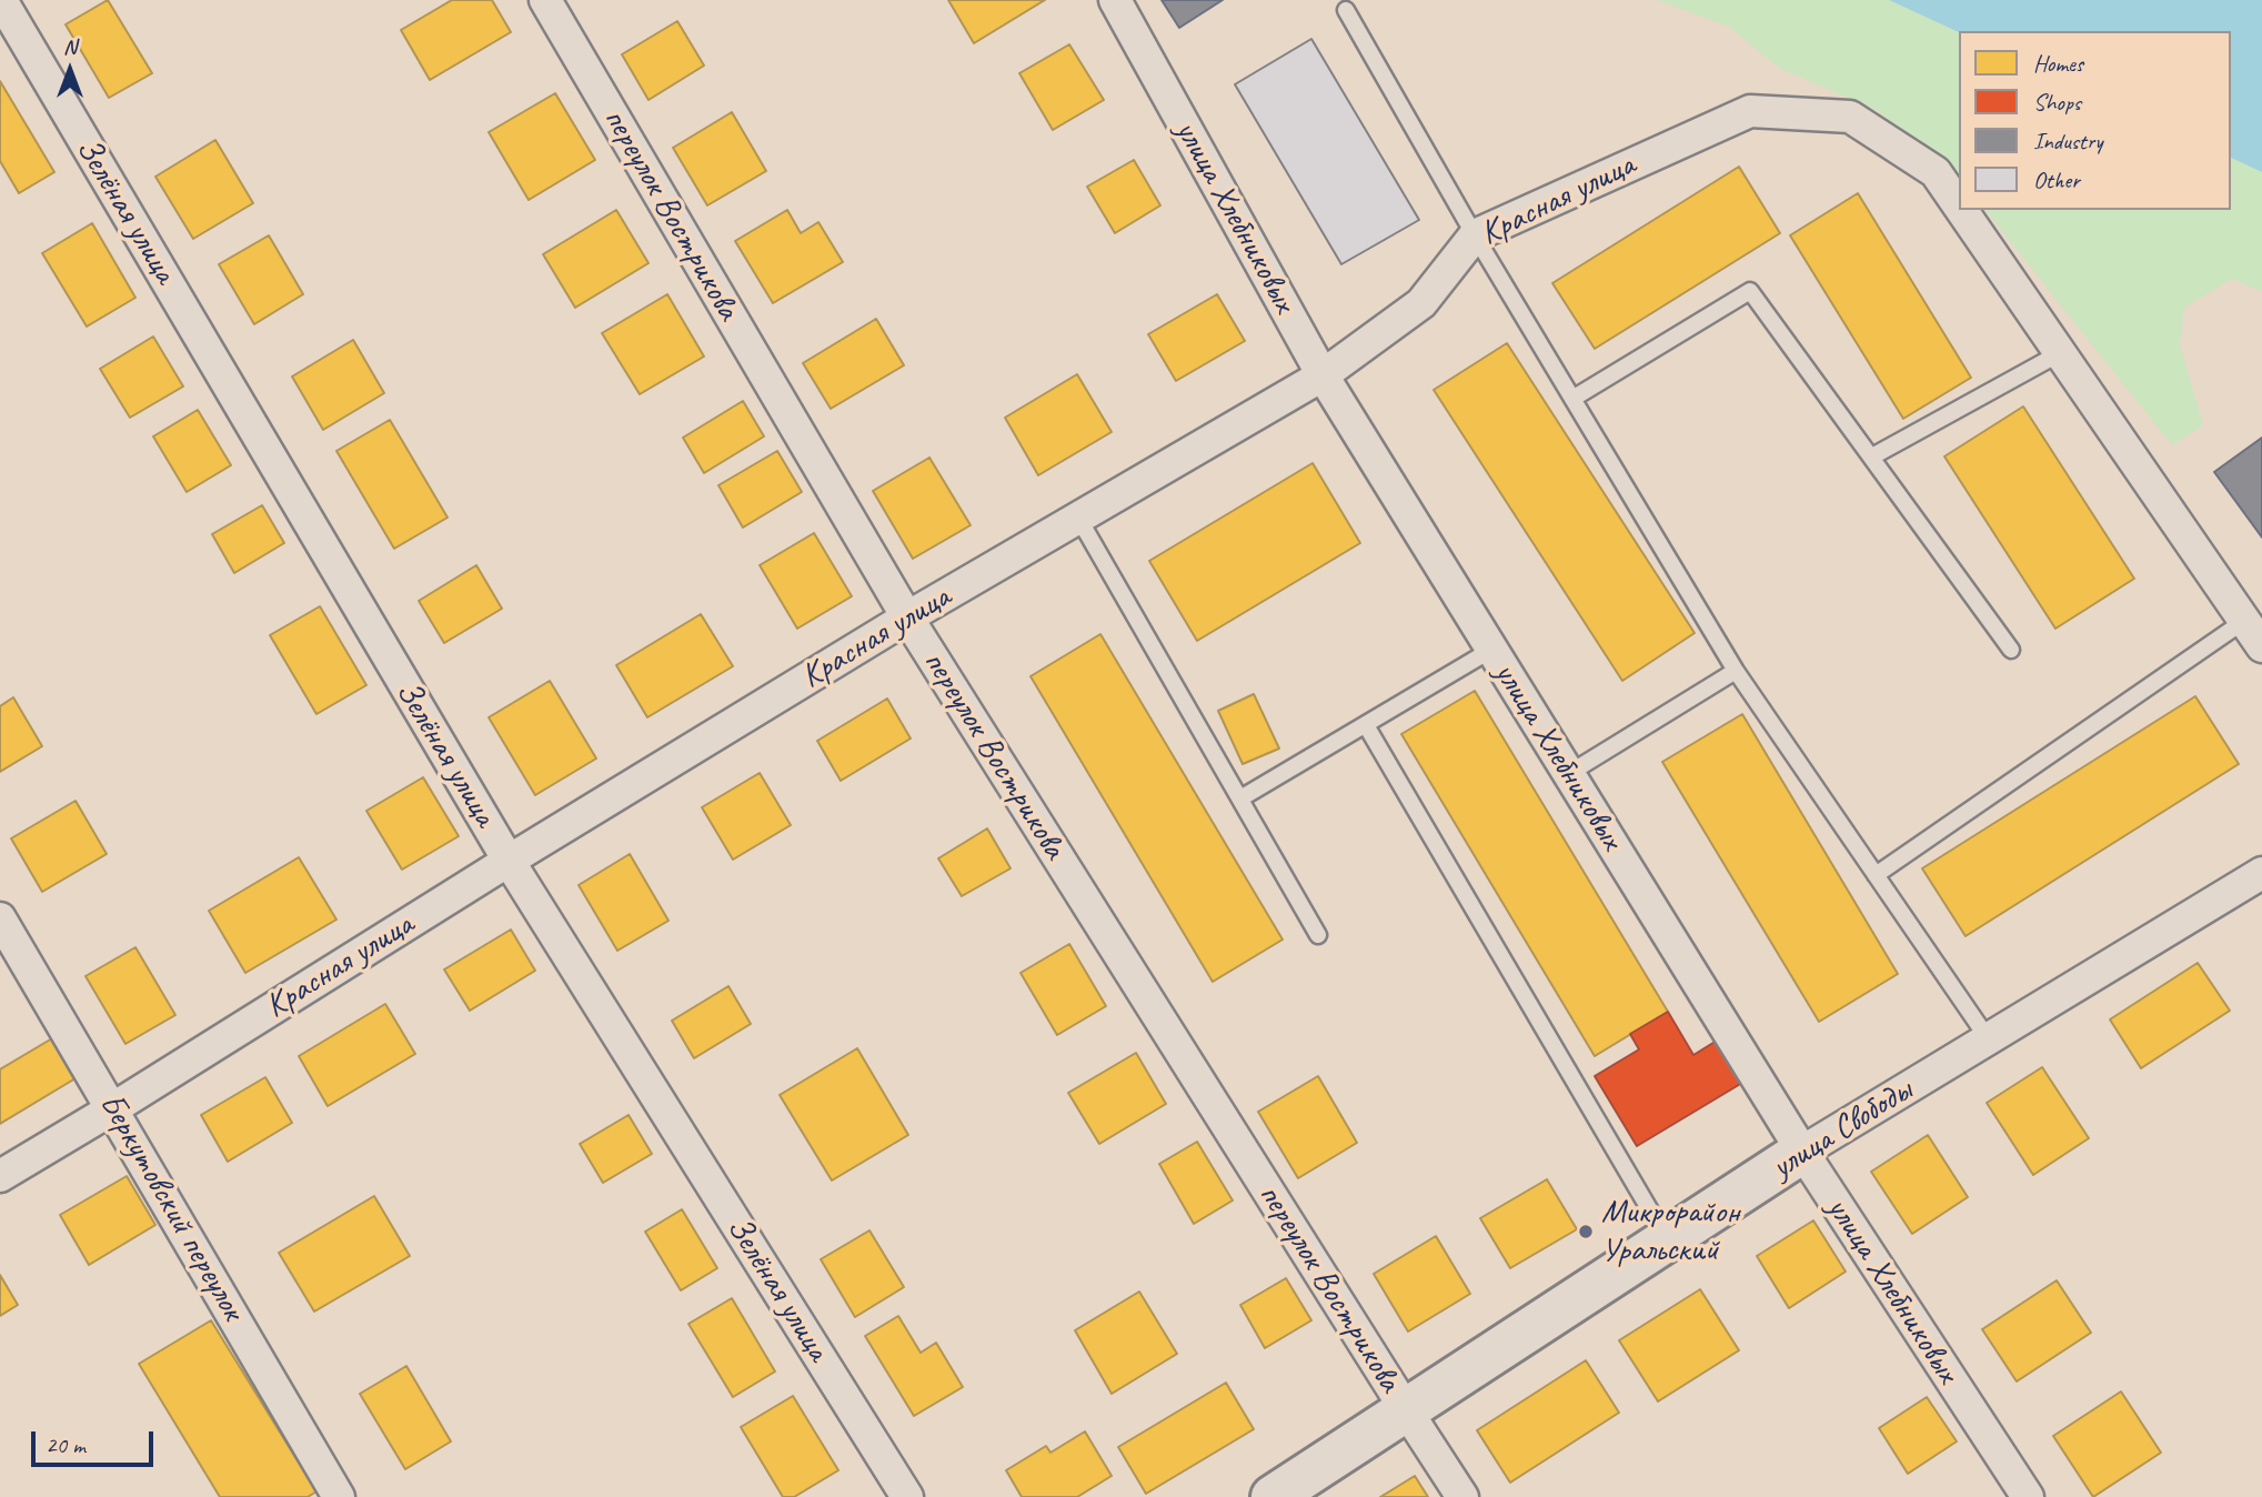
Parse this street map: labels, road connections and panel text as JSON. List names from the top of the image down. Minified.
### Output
{"streets":{"street":["Красная улица","Зелёная улица","переулок Вострикова","улица Хлебниковых","улица Свободы","Беркутовский переулок"]},"crossings":[["Красная улица","Зелёная улица"],["Красная улица","переулок Вострикова"],["Красная улица","улица Хлебниковых"],["Красная улица","Беркутовский переулок"],["переулок Вострикова","улица Свободы"],["улица Хлебниковых","улица Свободы"]],"places":["Микрорайон Уральский"],"legend":["Homes","Shops","Industry","Other"],"scale_bar":"20 m","north":"top"}
